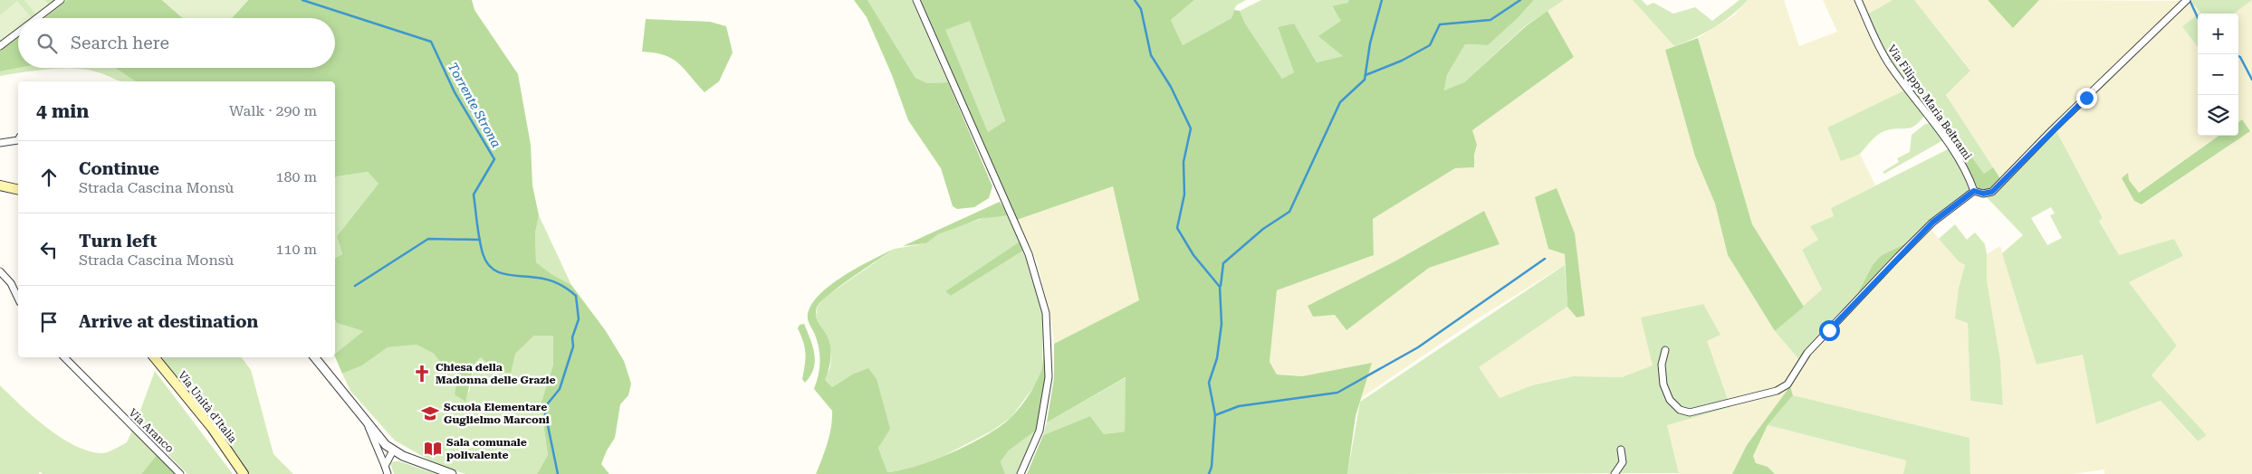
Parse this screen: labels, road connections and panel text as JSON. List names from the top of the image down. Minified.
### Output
{"streets":{"main road":["Via Unità d'Italia"],"street":["Via Filippo Maria Beltrami","Via Aranco"]},"water":["Torrente Strona"],"places":{"church":["Chiesa della Madonna delle Grazie"],"school or university":["Scuola Elementare Guglielmo Marconi"],"library":["Sala comunale polivalente"]},"page":{"map_buttons":["+","−"],"search":"Search here","heading":["4 min","Walk · 290 m"],"list":[["Continue","Strada Cascina Monsù","180 m"],["Turn left","Strada Cascina Monsù","110 m"],"Arrive at destination"]}}
